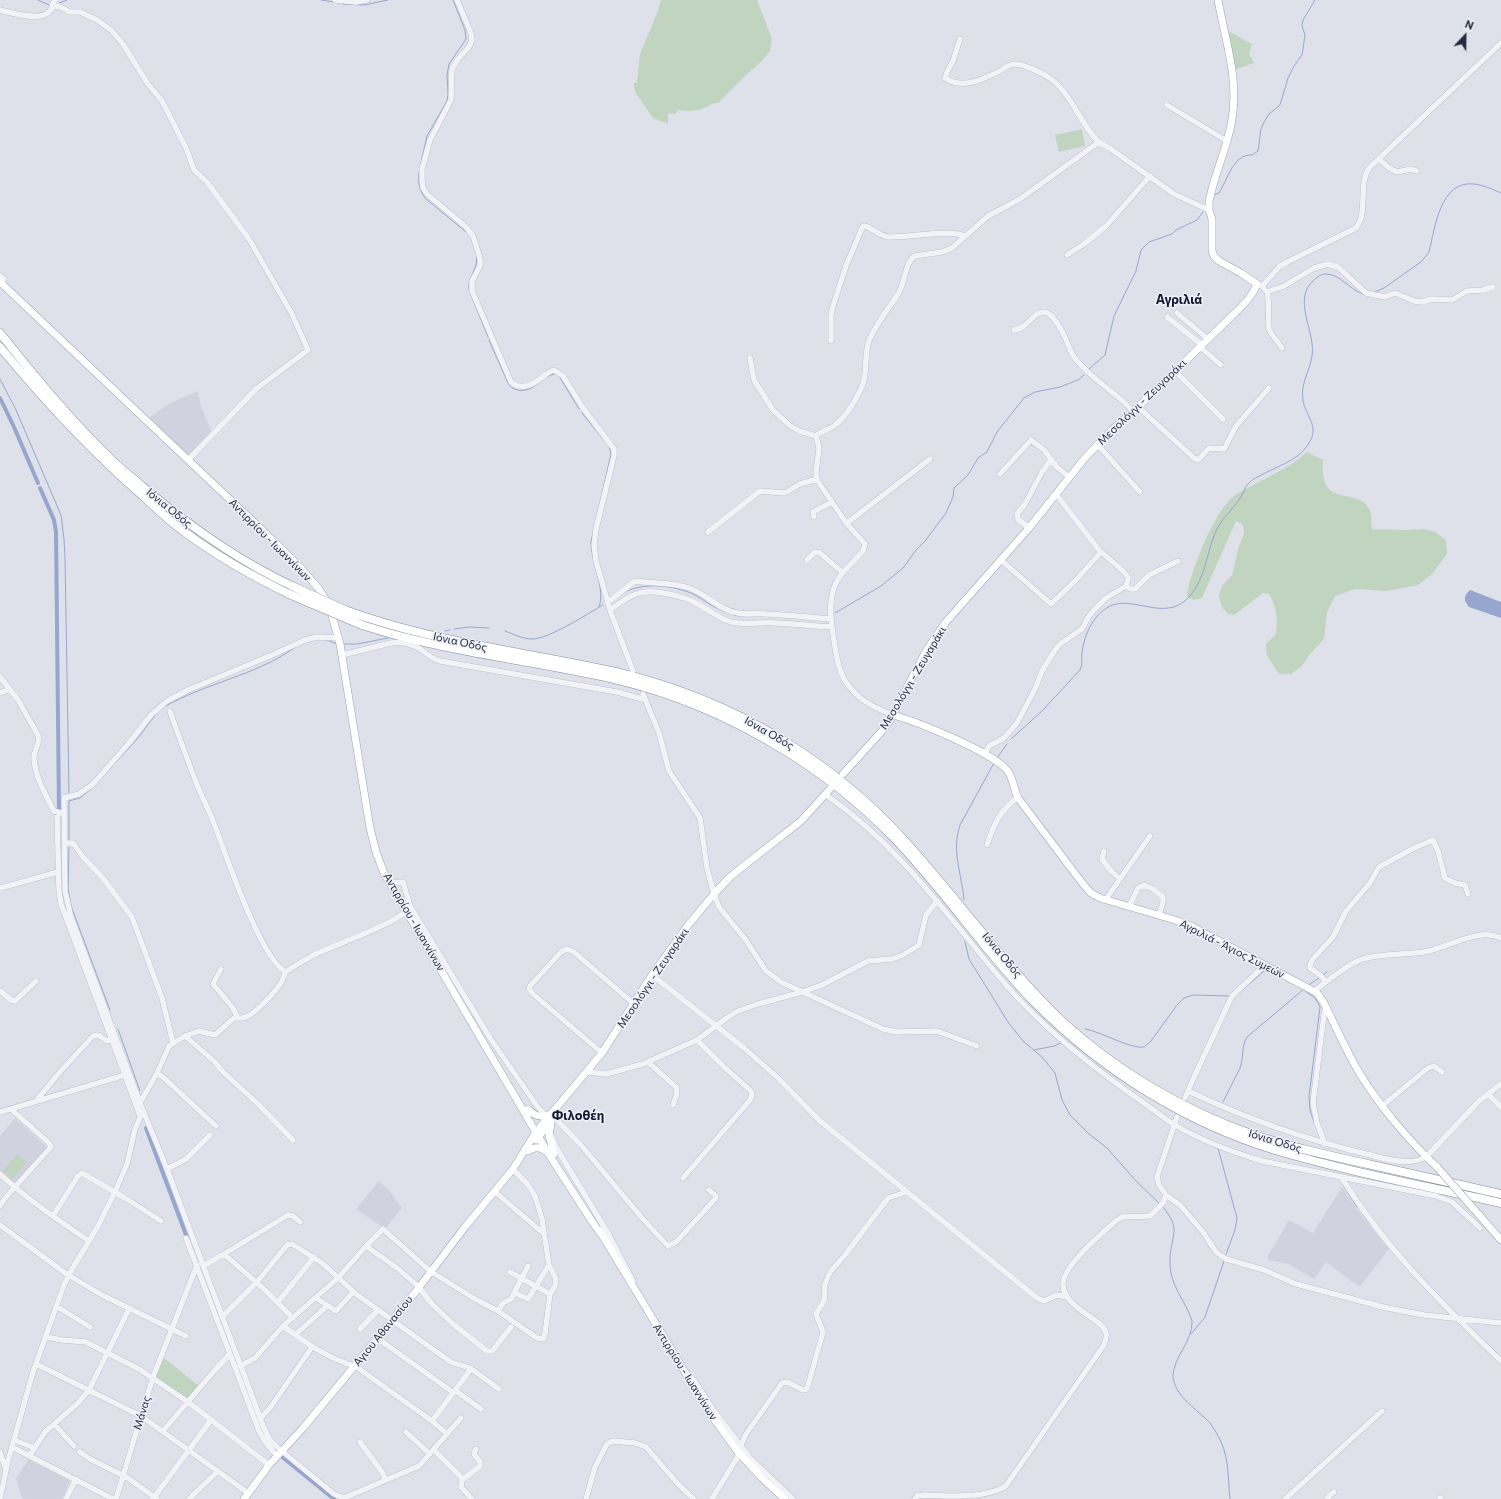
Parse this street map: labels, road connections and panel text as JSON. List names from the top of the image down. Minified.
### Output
{"streets":{"highway":["Ιόνια Οδός"],"main road":["Μεσολόγγι - Ζευγαράκι","Αντιρρίου - Ιωαννίνων","Αγριλιά - Άγιος Συμεών","Αγιου Αθανασίου"],"street":["Μάνας"]},"crossings":[["Μεσολόγγι - Ζευγαράκι","Αντιρρίου - Ιωαννίνων"],["Μεσολόγγι - Ζευγαράκι","Αγριλιά - Άγιος Συμεών"],["Μεσολόγγι - Ζευγαράκι","Αγιου Αθανασίου"],["Αντιρρίου - Ιωαννίνων","Αγιου Αθανασίου"]],"districts":["Αγριλιά","Φιλοθέη"],"north":"top"}
